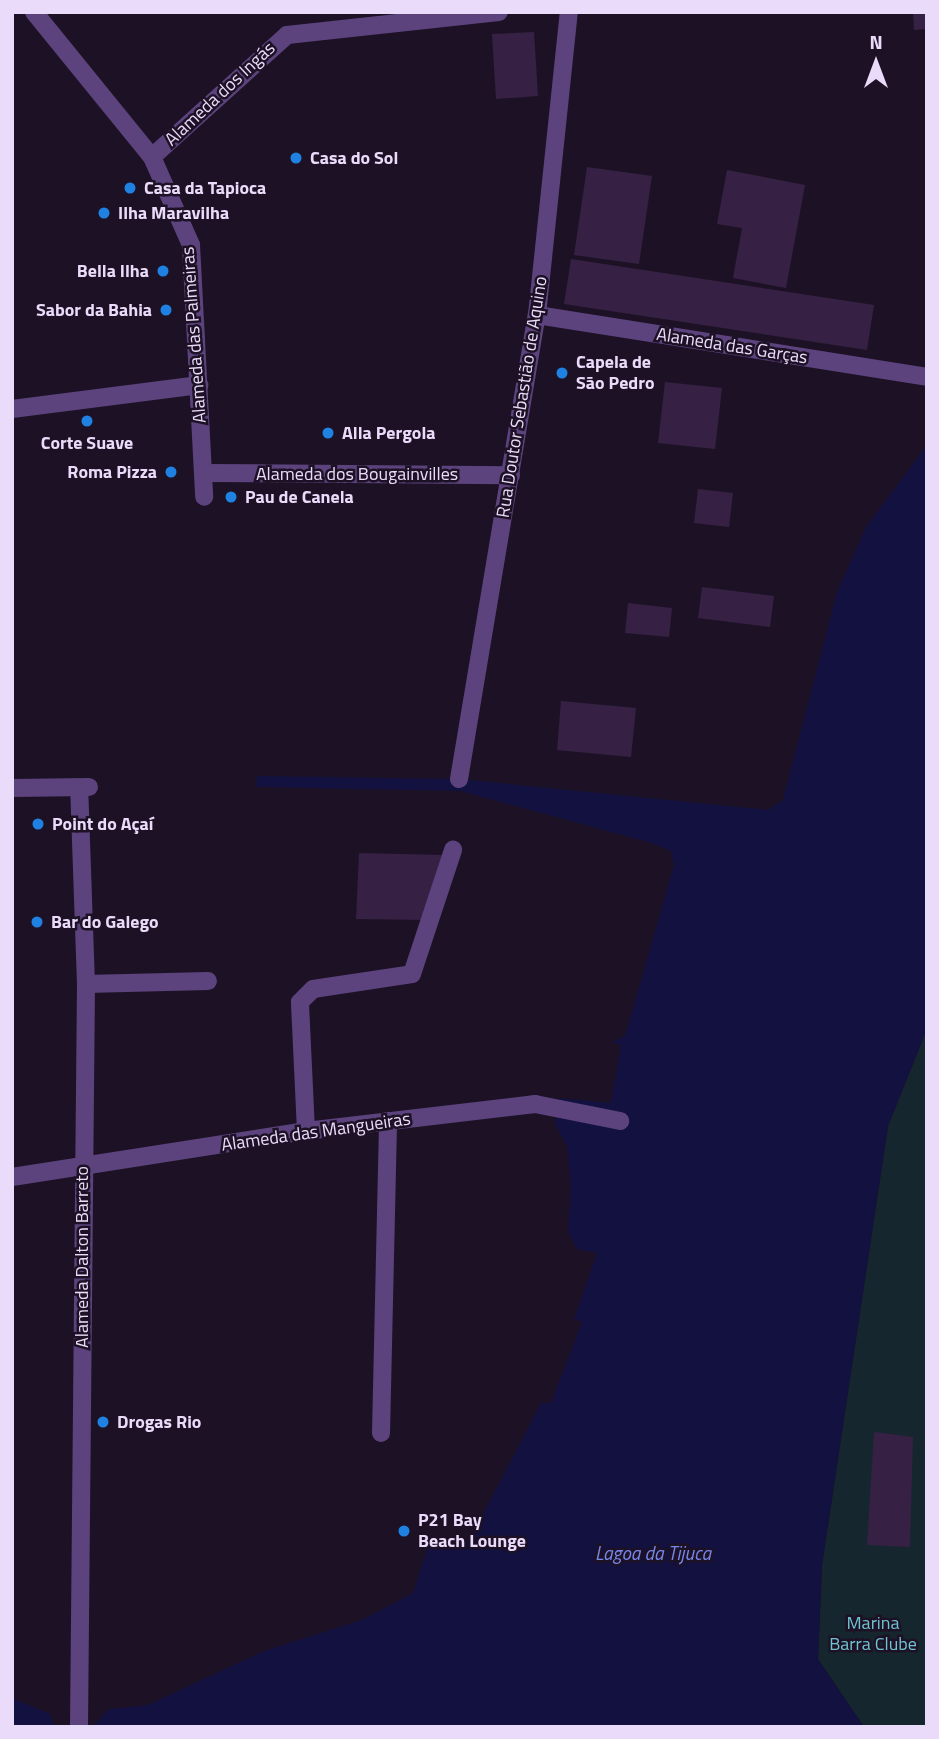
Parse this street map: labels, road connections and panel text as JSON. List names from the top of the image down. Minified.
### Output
{"streets":{"street":["Alameda dos Ingás","Alameda das Palmeiras","Alameda das Garças","Rua Doutor Sebastião de Aquino","Alameda dos Bougainvilles","Alameda das Mangueiras","Alameda Dalton Barreto"]},"crossings":[["Alameda dos Ingás","Alameda das Palmeiras"],["Alameda das Palmeiras","Alameda dos Bougainvilles"],["Alameda das Garças","Rua Doutor Sebastião de Aquino"],["Rua Doutor Sebastião de Aquino","Alameda dos Bougainvilles"],["Alameda das Mangueiras","Alameda Dalton Barreto"]],"water":["Lagoa da Tijuca"],"parks":["Marina Barra Clube"],"places":["Casa do Sol","Casa da Tapioca","Ilha Maravilha","Bella Ilha","Sabor da Bahia","Capela de São Pedro","Corte Suave","Alla Pergola","Roma Pizza","Pau de Canela","Point do Açaí","Bar do Galego","Drogas Rio","P21 Bay Beach Lounge"],"north":"top"}
